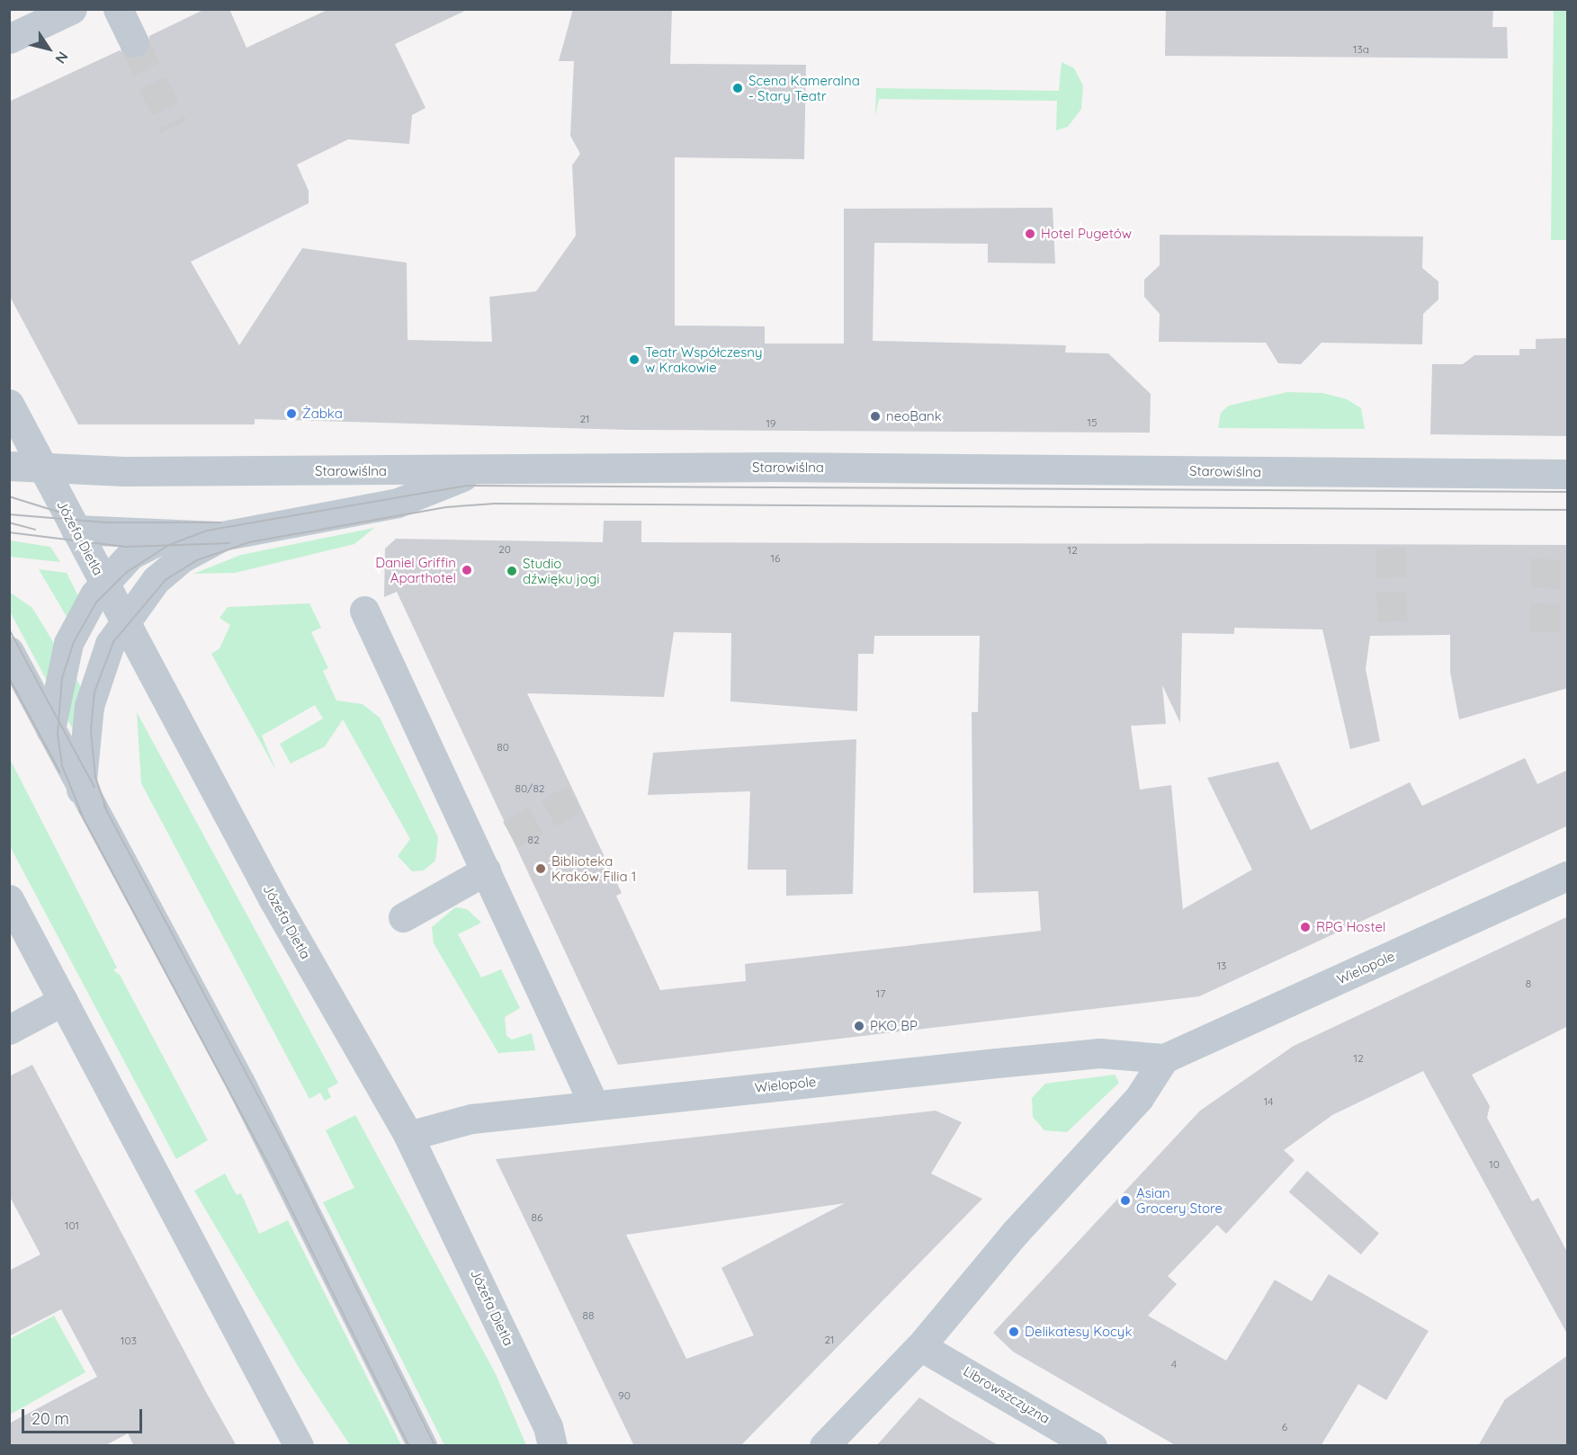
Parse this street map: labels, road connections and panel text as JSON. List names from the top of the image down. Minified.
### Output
{"streets":{"street":["Starowiślna","Józefa Dietla","Wielopole","Librowszczyzna"]},"crossings":[["Starowiślna","Józefa Dietla"],["Józefa Dietla","Wielopole"]],"places":["Scena Kameralna - Stary Teatr","Hotel Pugetów","Teatr Współczesny w Krakowie","Żabka","neoBank","Daniel Griffin Aparthotel","Studio dźwięku jogi","Biblioteka Kraków Filia 1","RPG Hostel","PKO BP","Asian Grocery Store","Delikatesy Kocyk"],"house_numbers":["13a","21","15","19","20","12","16","80","80/82","82","13","8","17","12","14","10","86","101","88","21","103","4","90","6"],"scale_bar":"20 m","north":"bottom right"}
